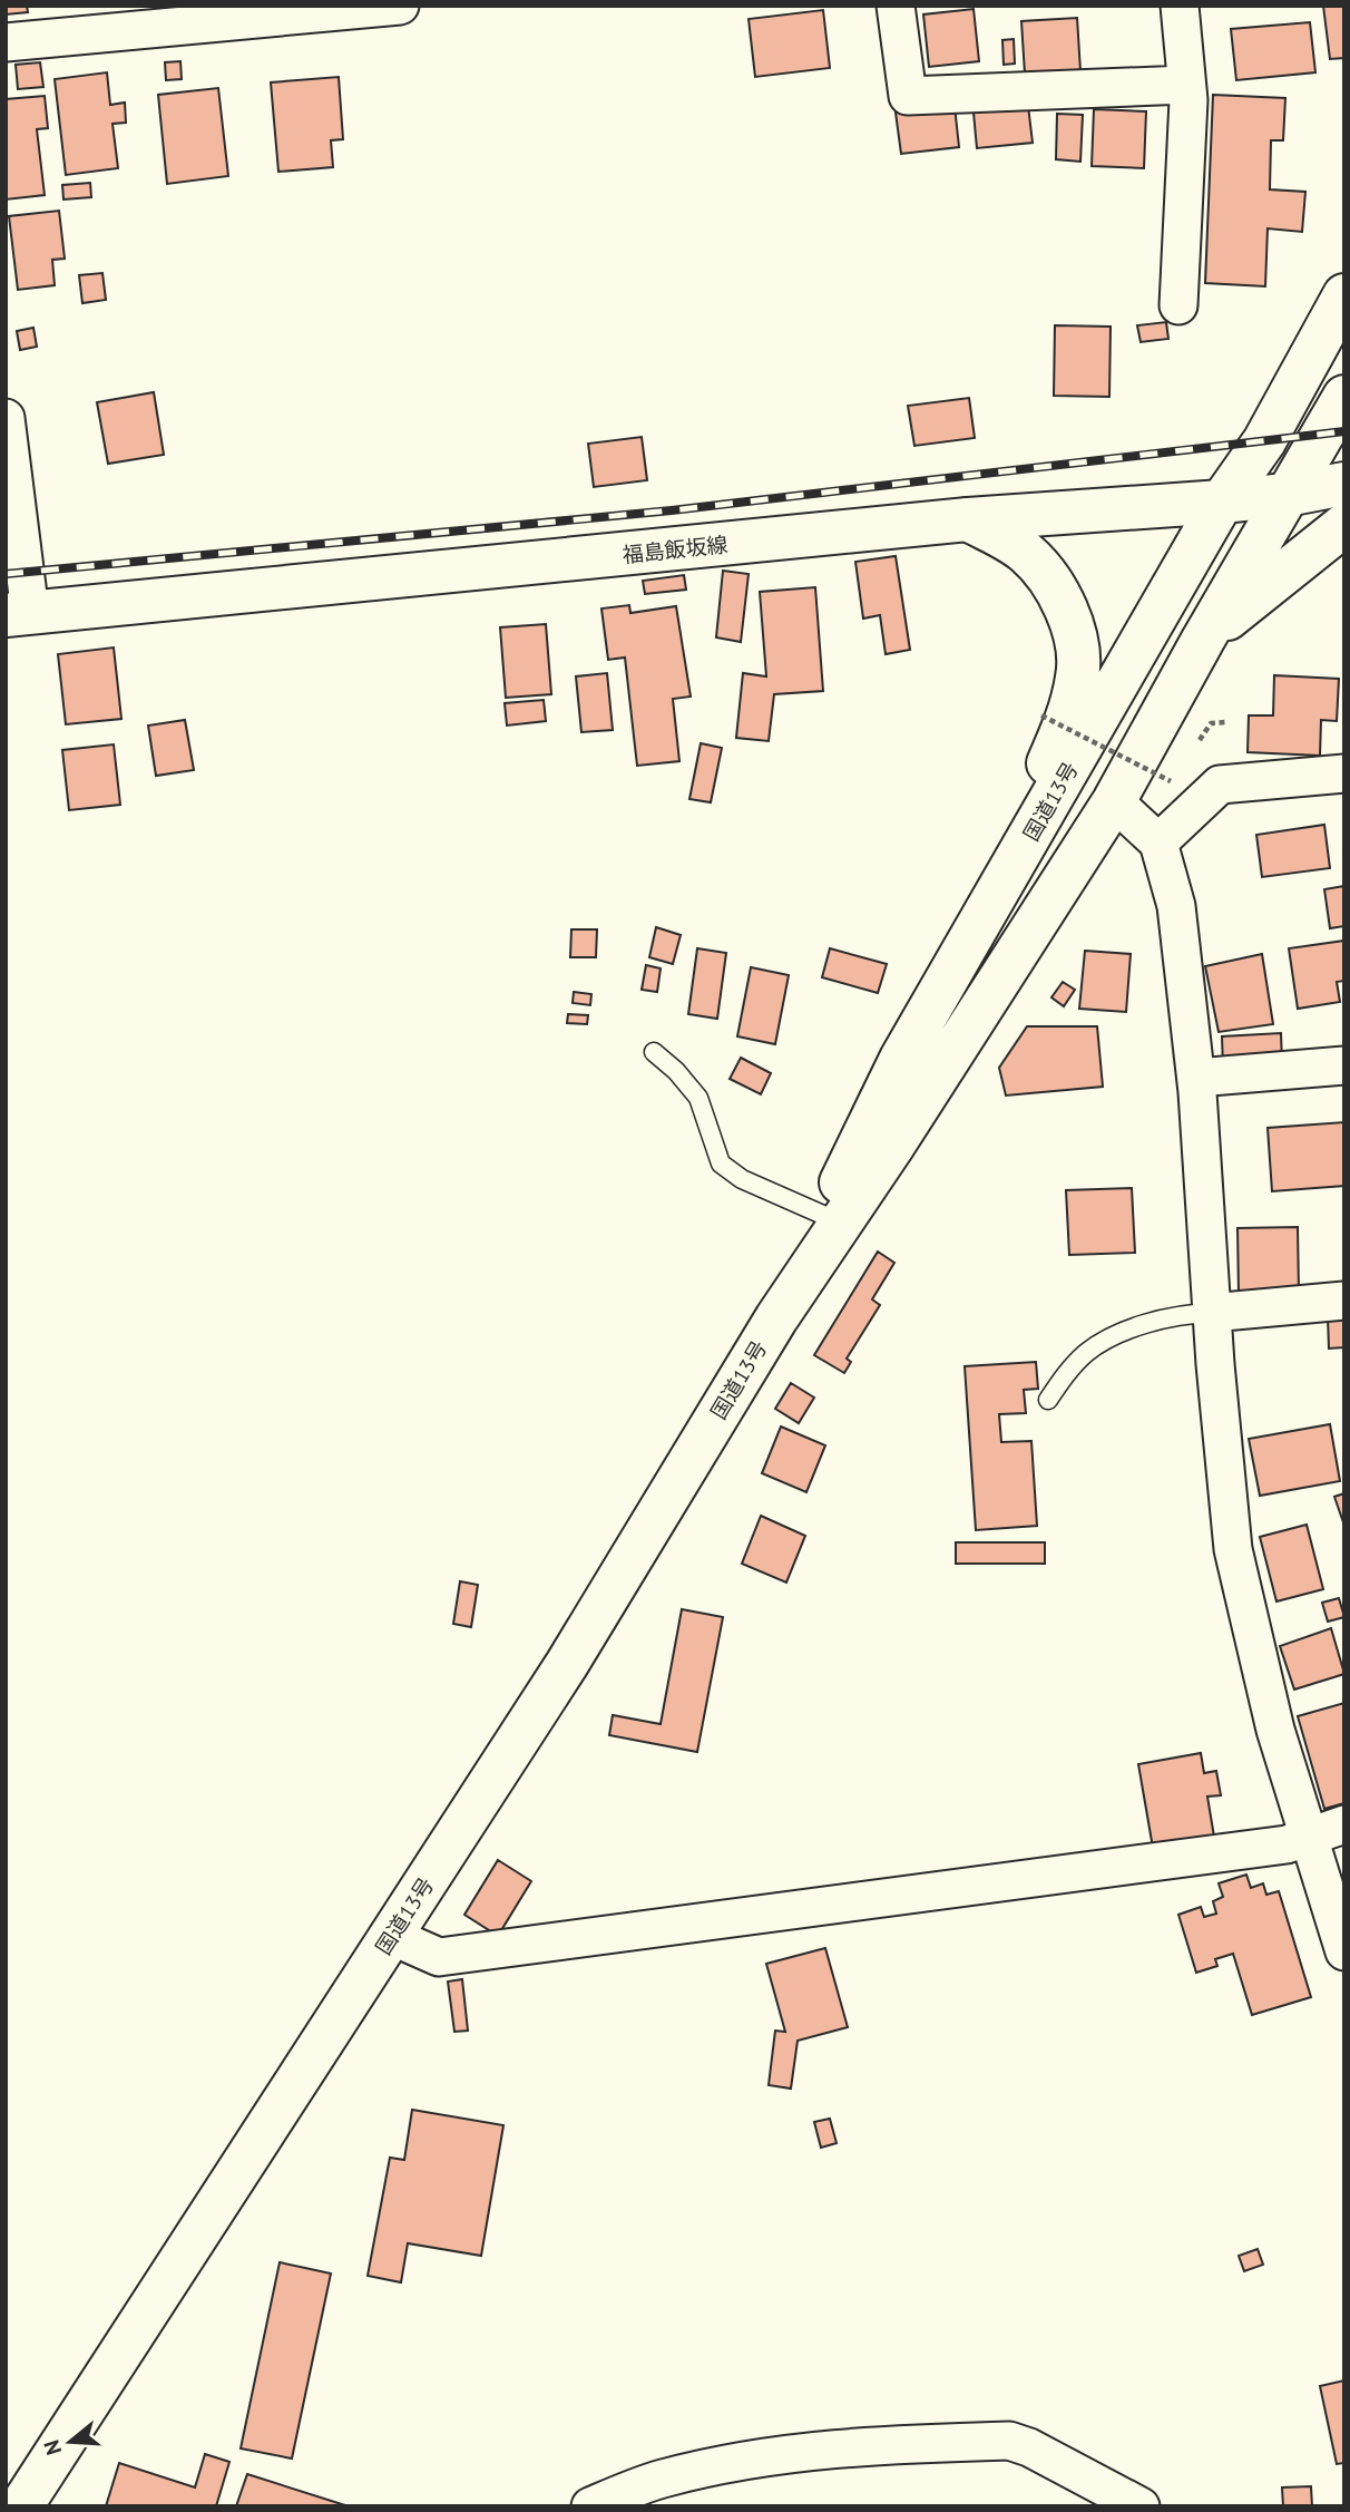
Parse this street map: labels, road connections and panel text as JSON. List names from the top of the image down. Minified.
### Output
{"streets":{"main road":["福島飯坂線","国道13号"]},"crossings":[["福島飯坂線","国道13号"]],"north":"left"}
